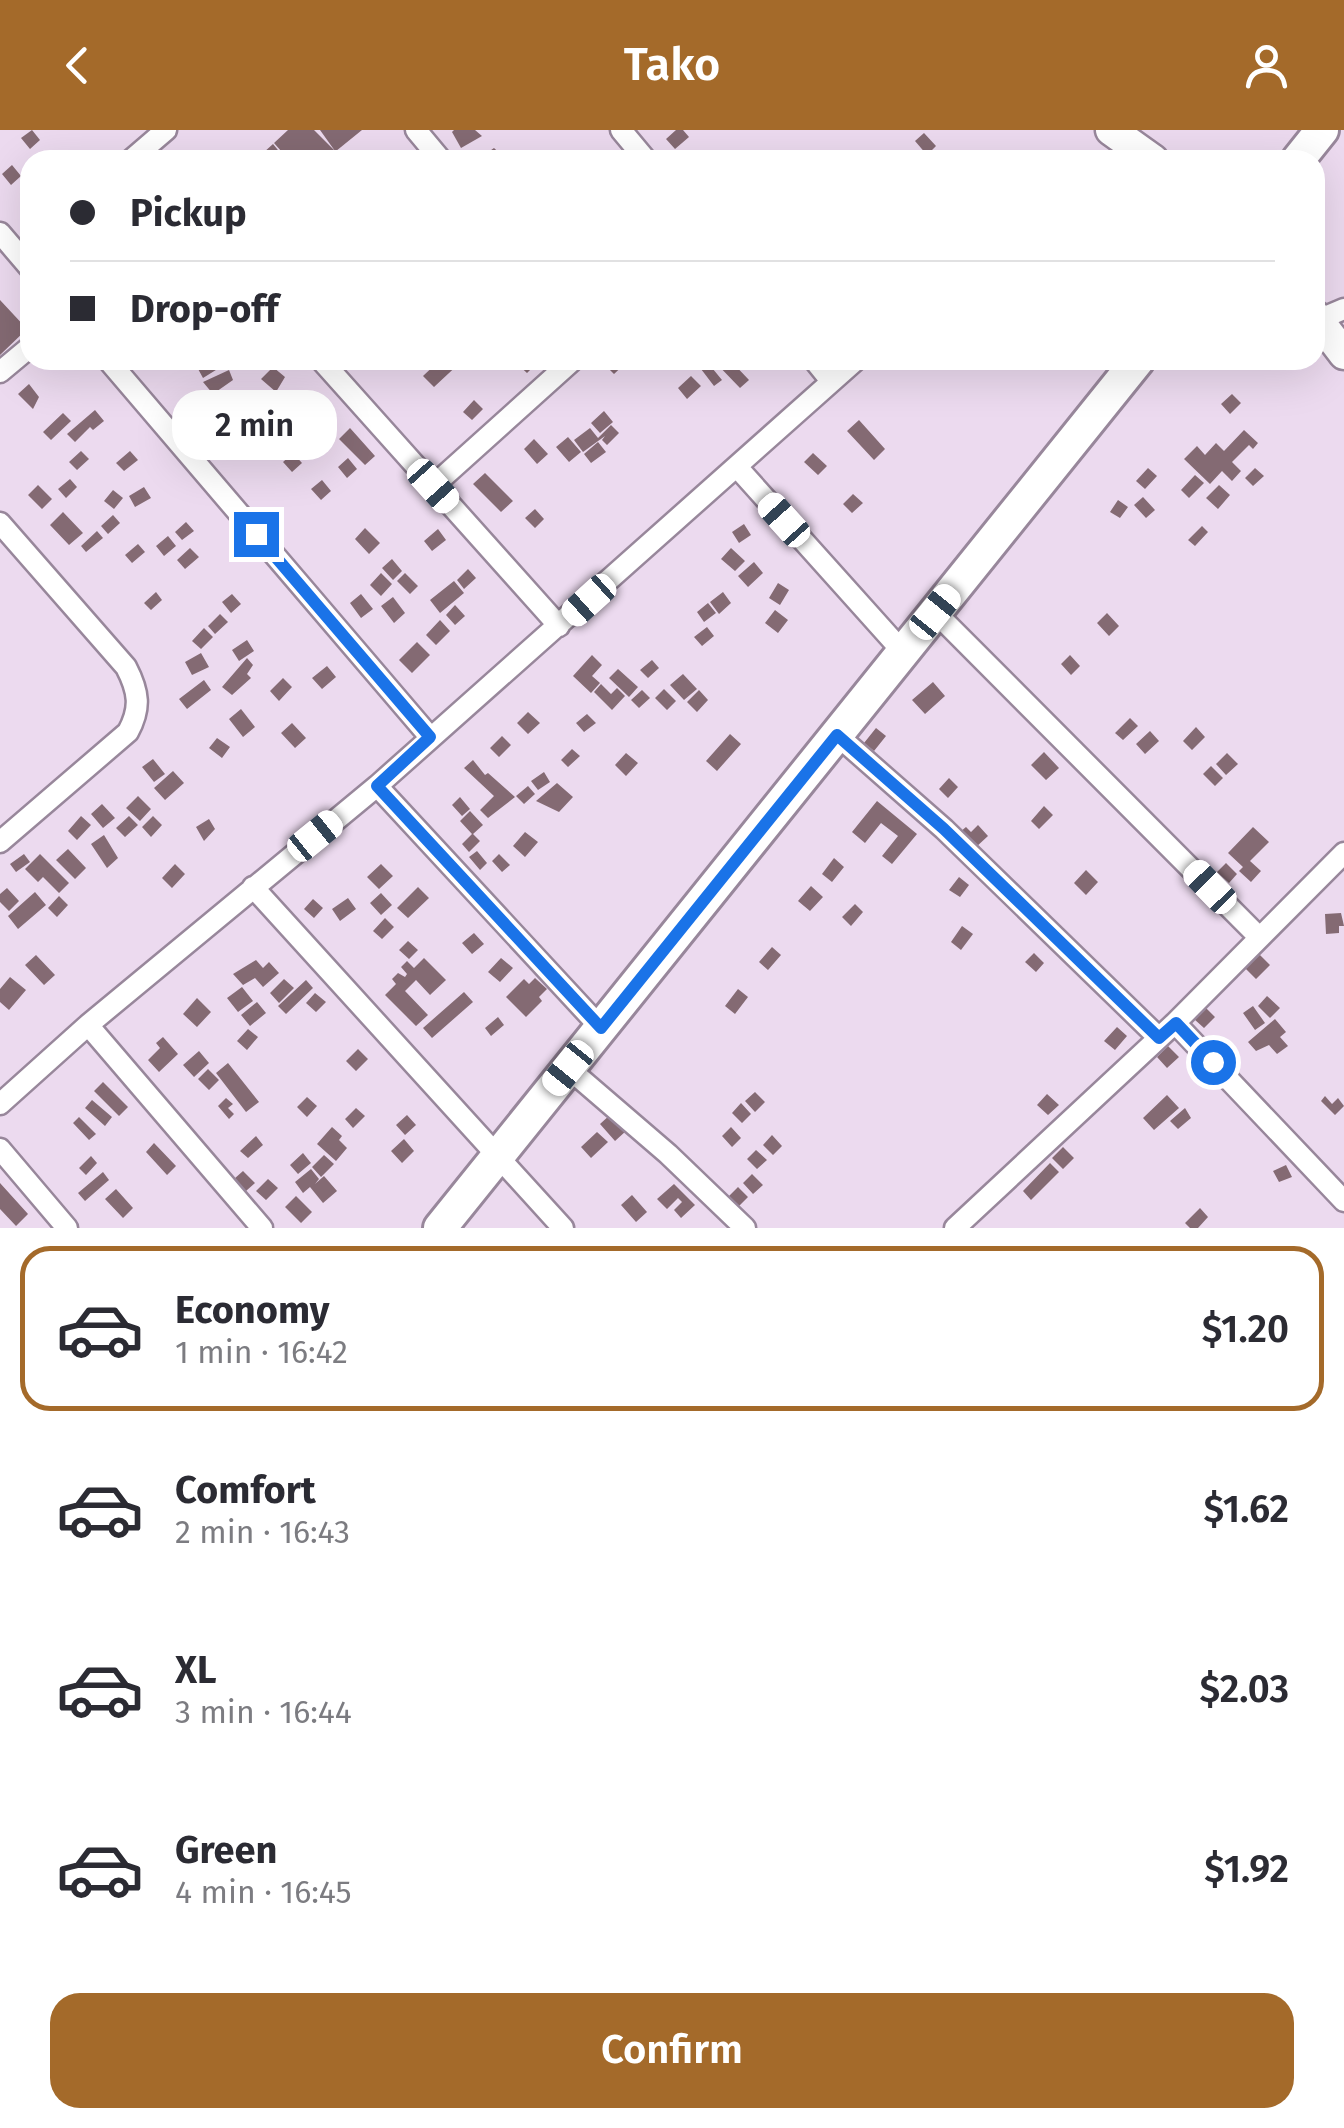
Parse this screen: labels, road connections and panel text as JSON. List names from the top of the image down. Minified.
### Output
{"page":{"header":"Tako","banner":["Pickup","Drop-off"],"bubble":"2 min","list":[{"name":"Economy","note":"1 min · 16:42","value":"$1.20"},{"name":"Comfort","note":"2 min · 16:43","value":"$1.62"},{"name":"XL","note":"3 min · 16:44","value":"$2.03"},{"name":"Green","note":"4 min · 16:45","value":"$1.92"}],"buttons":"Confirm"}}
